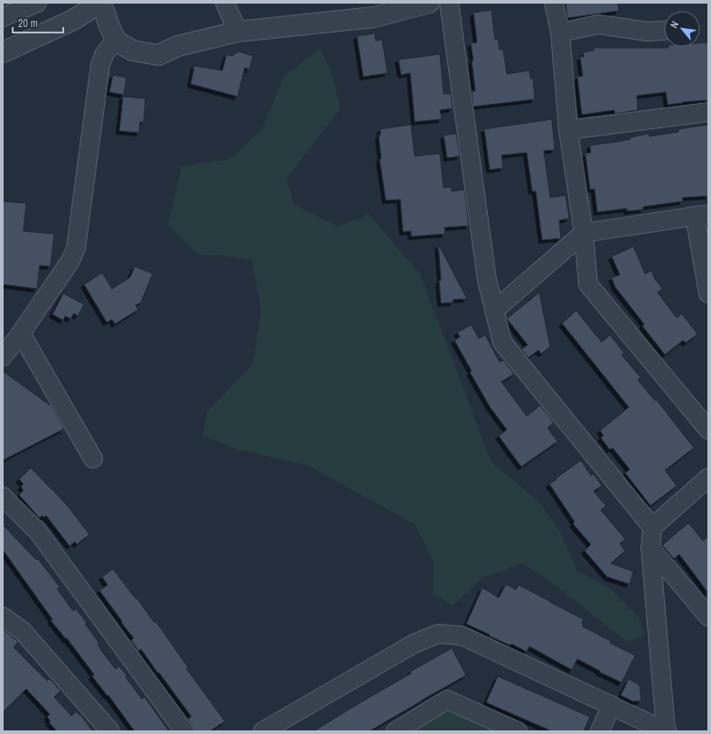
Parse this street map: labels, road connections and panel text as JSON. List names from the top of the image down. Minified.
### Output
{"scale_bar":"20 m","north":"top left"}
